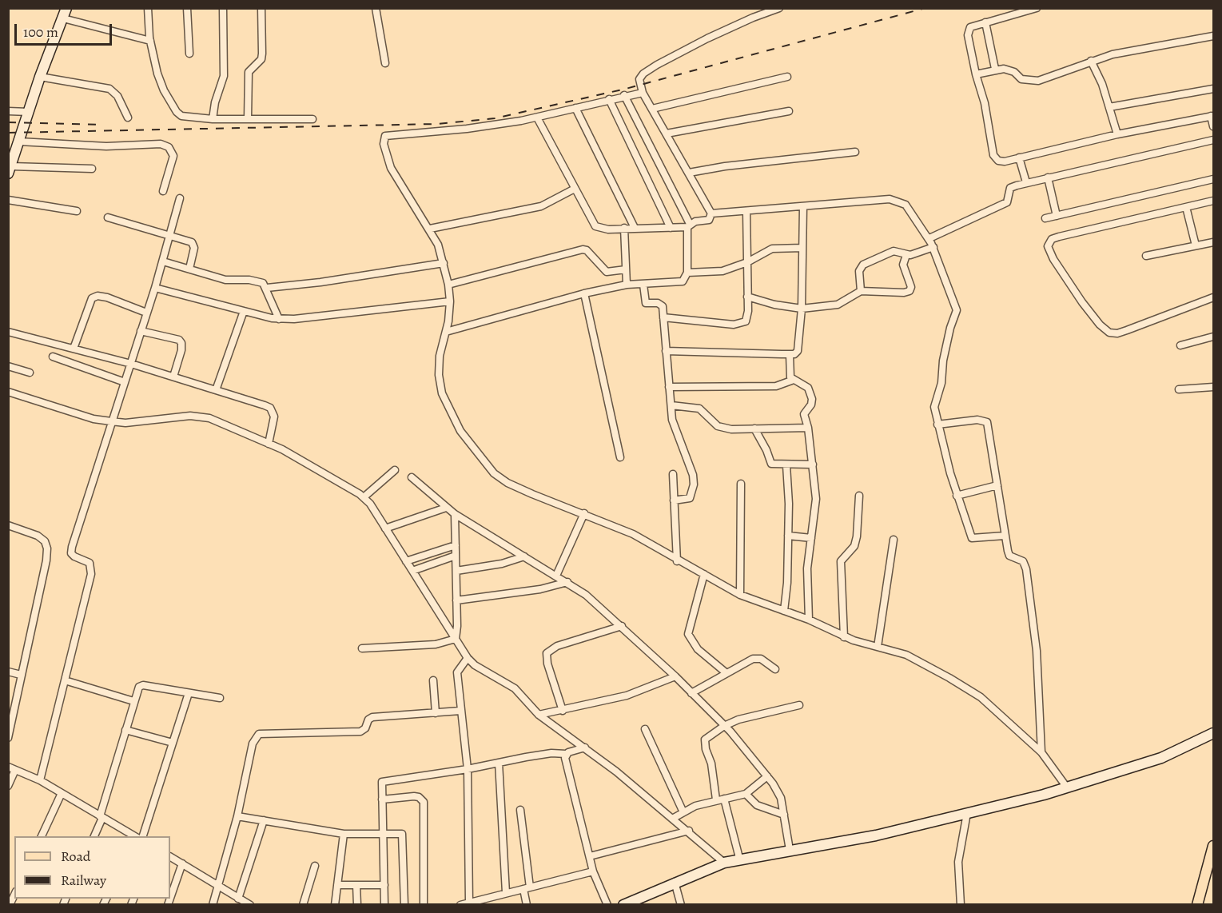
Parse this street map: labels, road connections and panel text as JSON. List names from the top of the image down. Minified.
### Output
{"legend":["Road","Railway"],"scale_bar":"100 m"}
